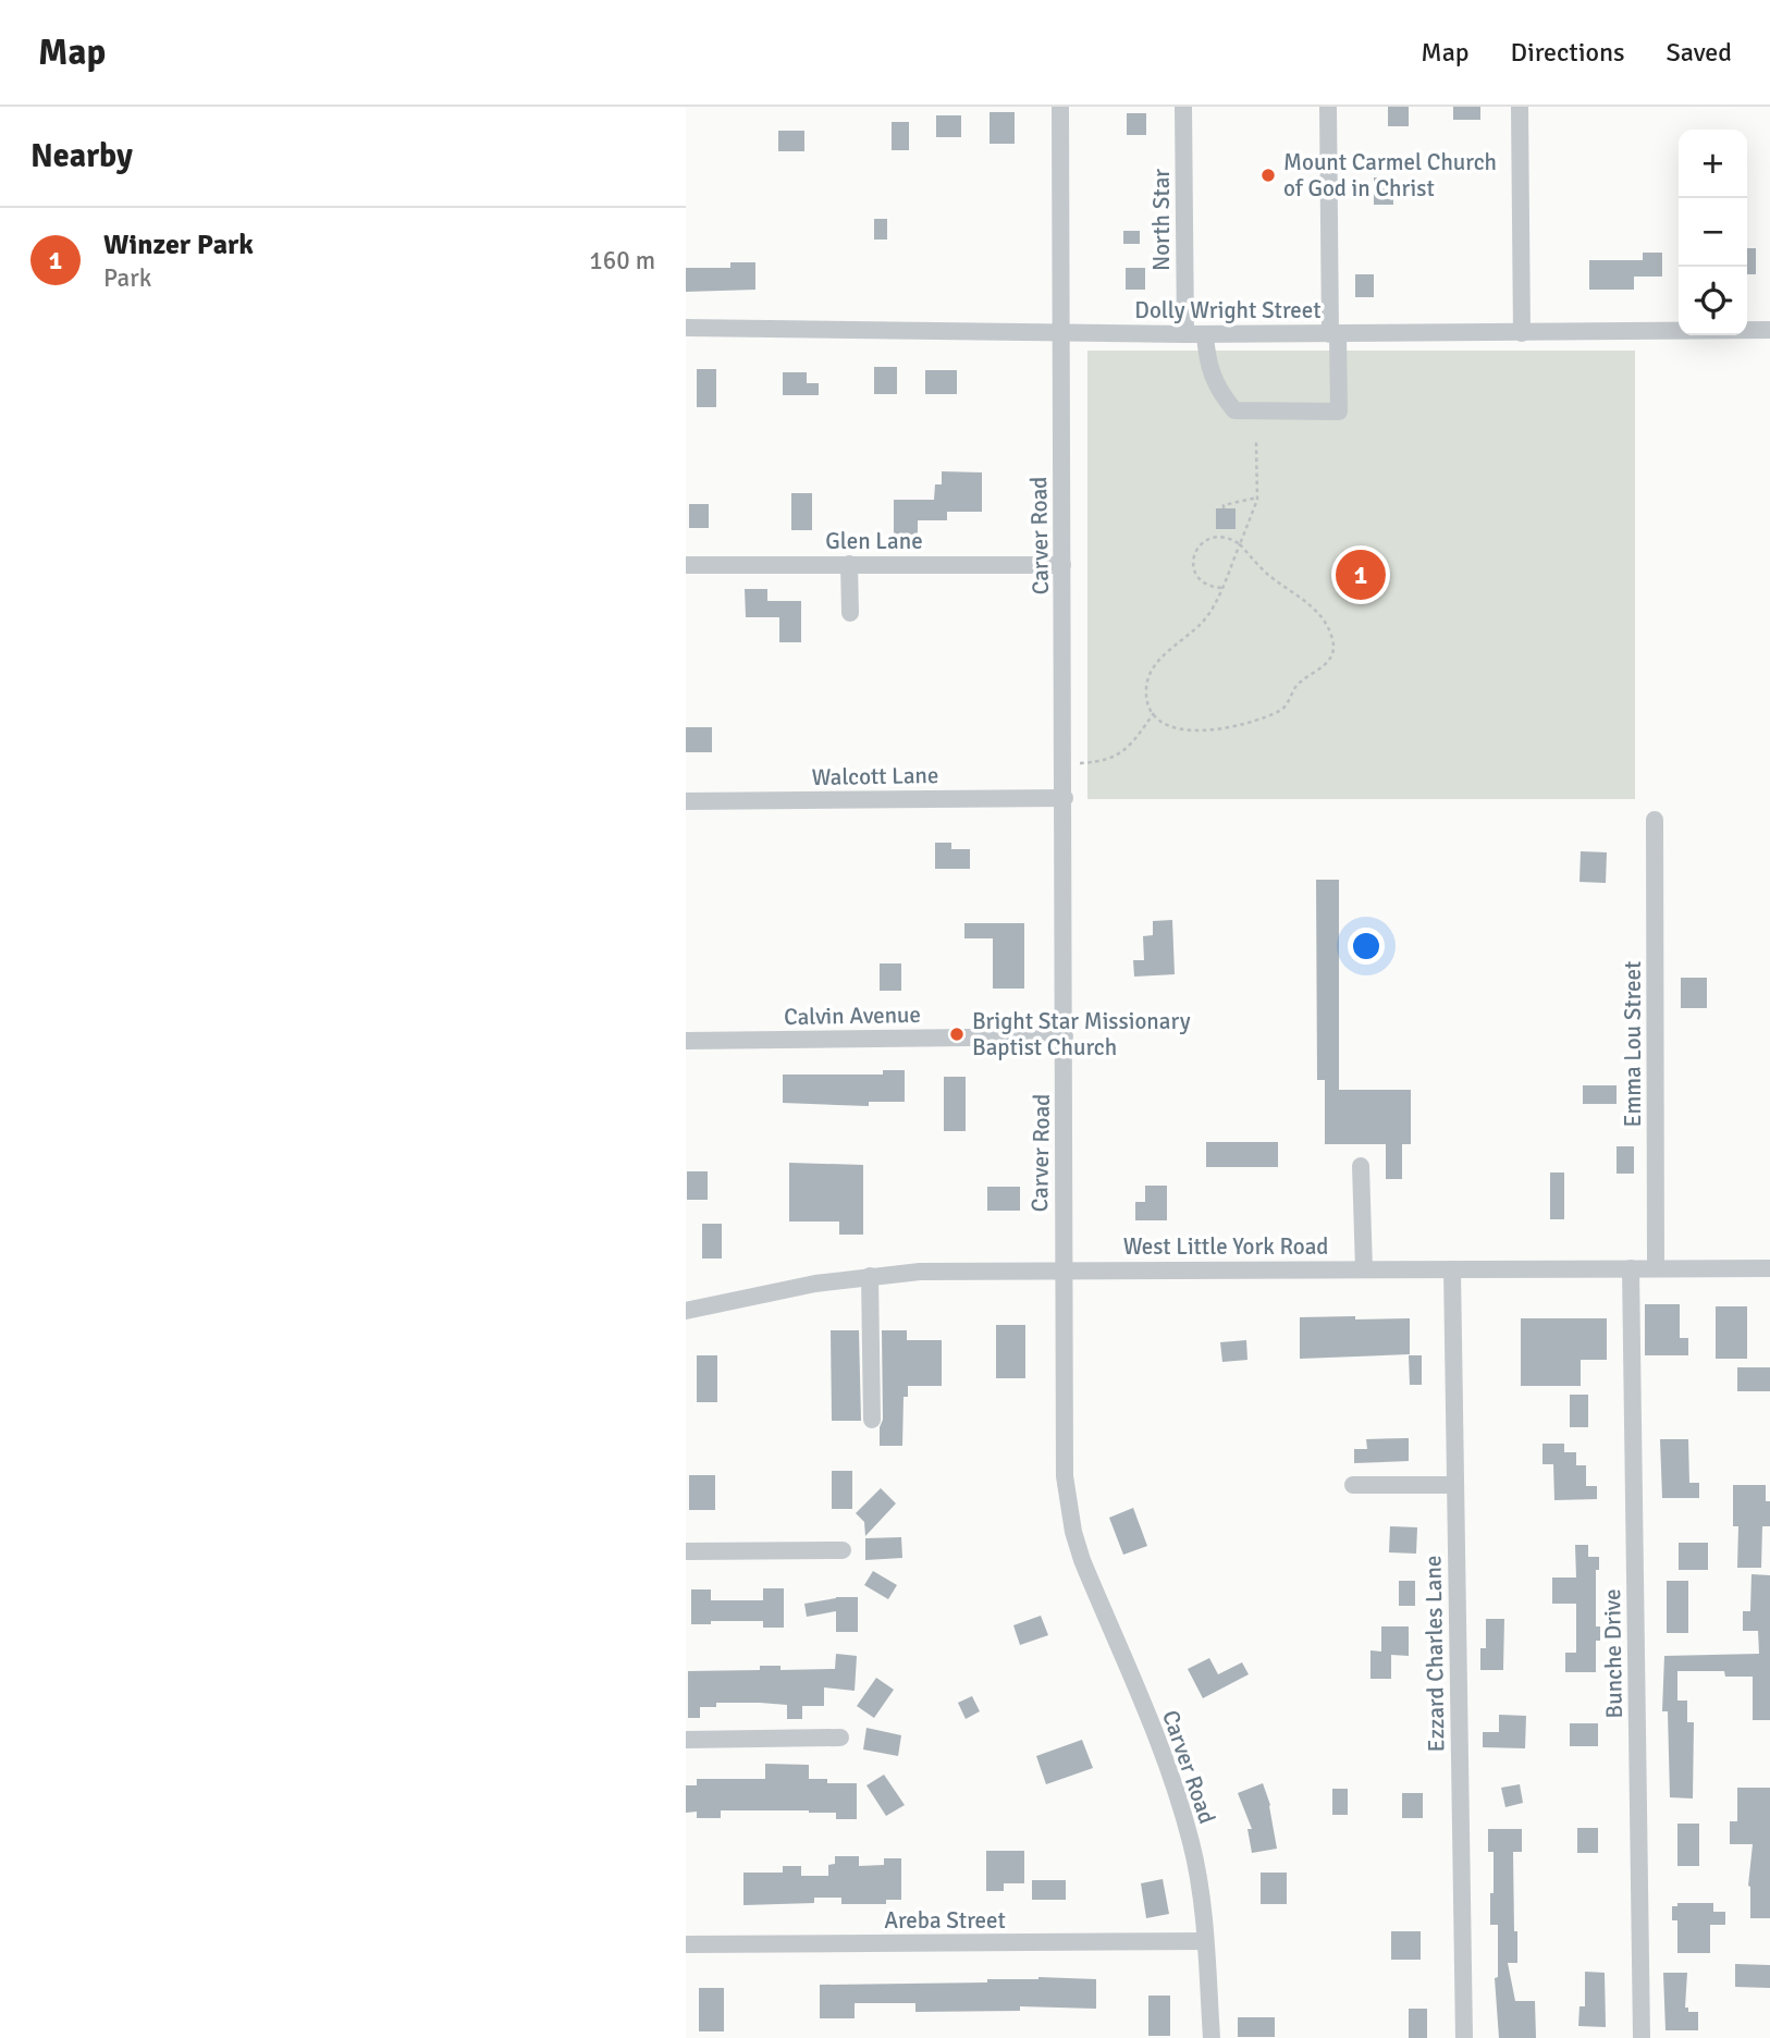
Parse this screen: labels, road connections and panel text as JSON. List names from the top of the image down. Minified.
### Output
{"streets":{"street":["North Star","Dolly Wright Street","Carver Road","Glen Lane","Walcott Lane","Calvin Avenue","Emma Lou Street","West Little York Road","Ezzard Charles Lane","Bunche Drive","Areba Street"]},"crossings":[["North Star","Dolly Wright Street"],["Dolly Wright Street","Carver Road"],["Carver Road","Glen Lane"],["Carver Road","Walcott Lane"],["Carver Road","Calvin Avenue"],["Carver Road","West Little York Road"],["Carver Road","Areba Street"],["Emma Lou Street","West Little York Road"],["West Little York Road","Ezzard Charles Lane"],["West Little York Road","Bunche Drive"]],"places":["Mount Carmel Church of God in Christ","Bright Star Missionary Baptist Church"],"page":{"header":"Map","nav":["Map","Directions","Saved"],"heading":"Nearby","map_buttons":["+","−"],"list":[{"mark":"1","name":"Winzer Park","note":"Park","value":"160 m"}],"pins":"1"}}
